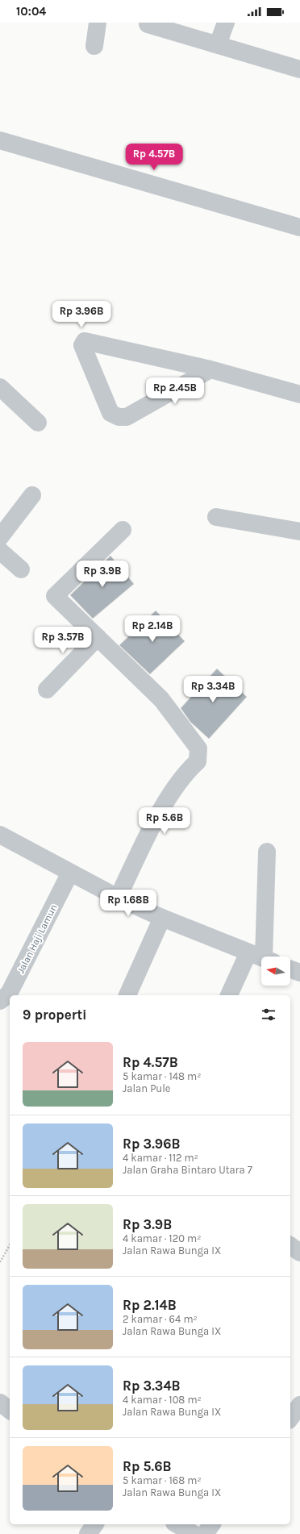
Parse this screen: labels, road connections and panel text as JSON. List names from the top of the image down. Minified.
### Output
{"streets":{"street":["Jalan Haji Lamun"]},"north":"left","page":{"status":"10:04","price":["Rp 4.57B","Rp 3.96B","Rp 2.45B","Rp 3.9B","Rp 2.14B","Rp 3.57B","Rp 3.34B","Rp 5.6B","Rp 1.68B"],"heading":"9 properti","list":[{"name":"Rp 4.57B","note":"5 kamar · 148 m² · Jalan Pule"},{"name":"Rp 3.96B","note":"4 kamar · 112 m² · Jalan Graha Bintaro Utara 7"},{"name":"Rp 3.9B","note":"4 kamar · 120 m² · Jalan Rawa Bunga IX"},{"name":"Rp 2.14B","note":"2 kamar · 64 m² · Jalan Rawa Bunga IX"},{"name":"Rp 3.34B","note":"4 kamar · 108 m² · Jalan Rawa Bunga IX"},{"name":"Rp 5.6B","note":"5 kamar · 168 m² · Jalan Rawa Bunga IX"}]}}
